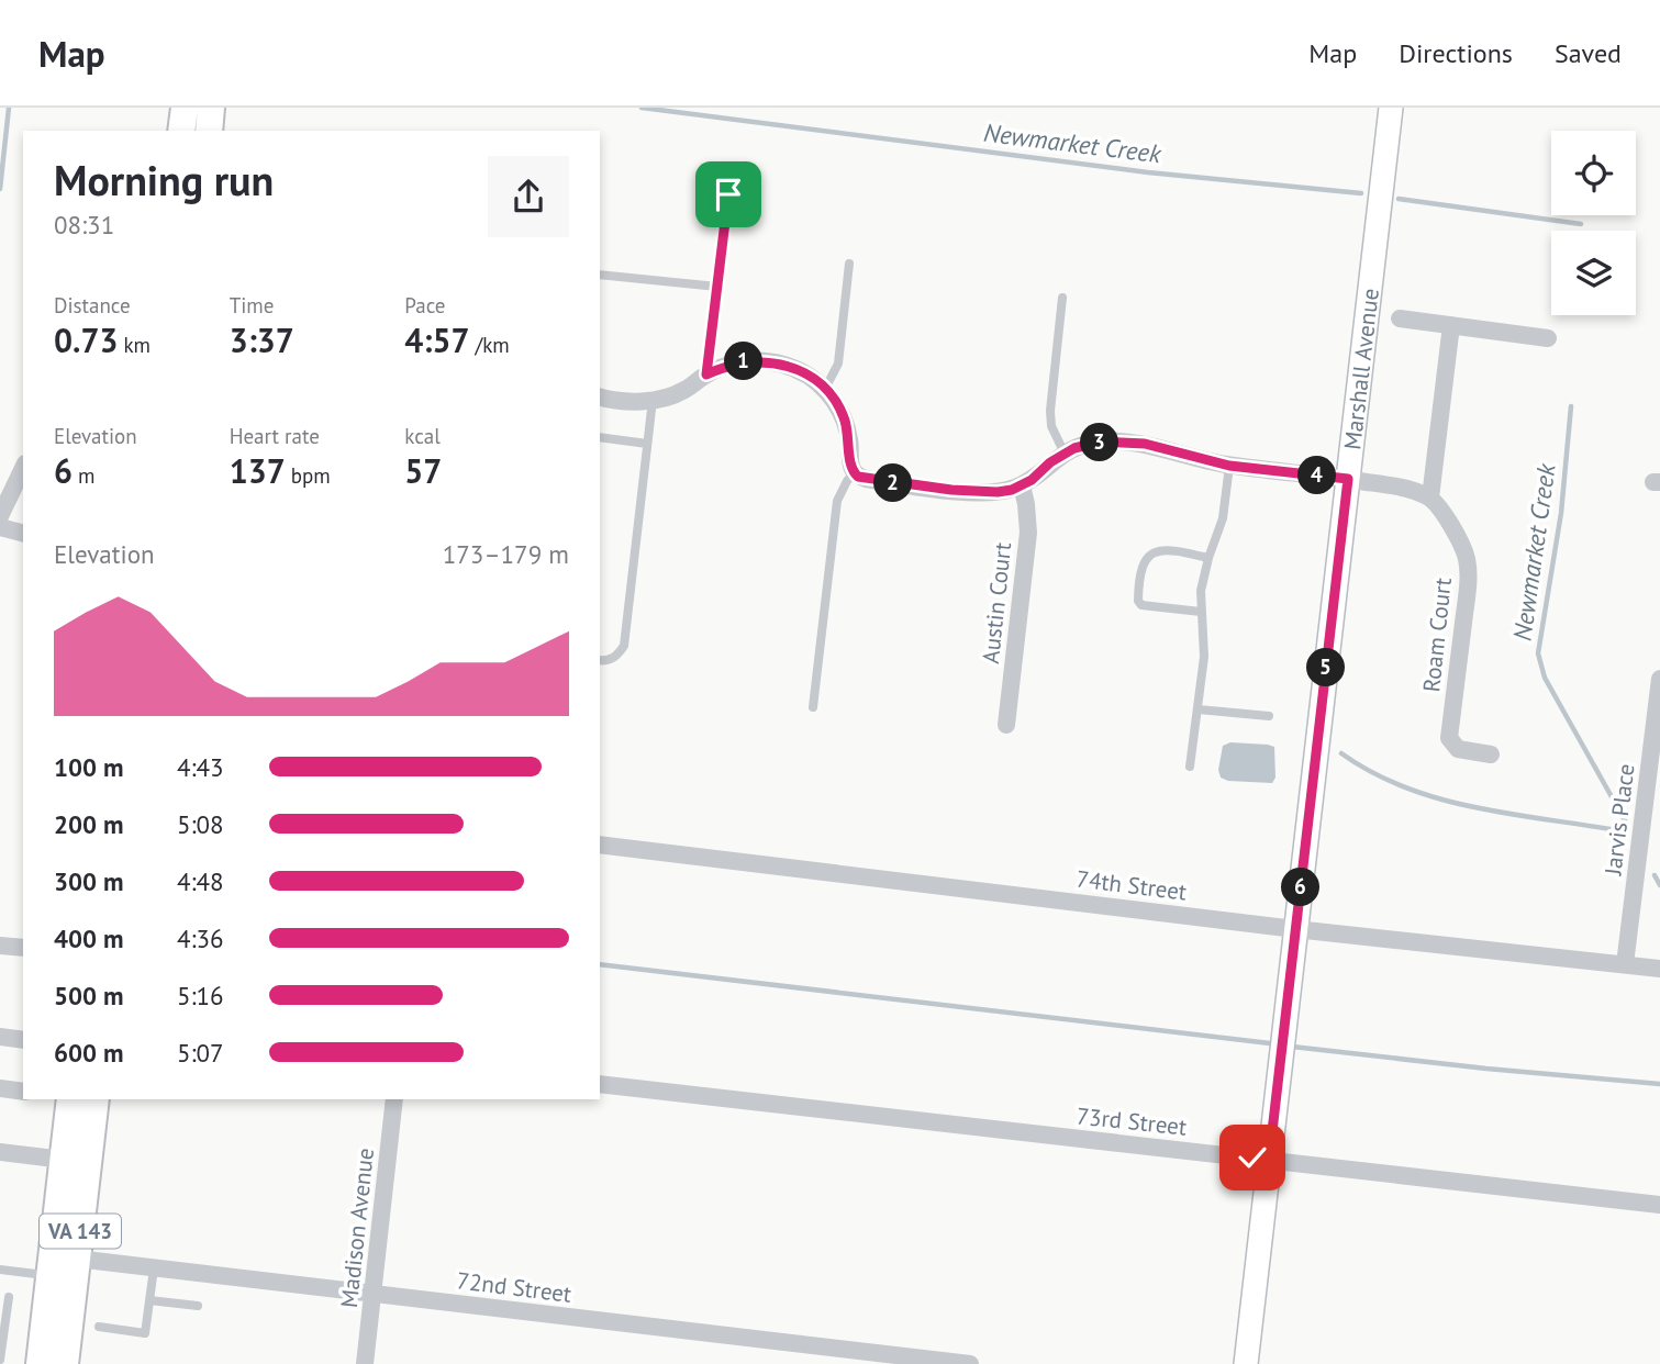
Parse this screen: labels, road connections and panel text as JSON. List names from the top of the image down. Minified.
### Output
{"streets":{"main road":["VA 143"],"street":["Marshall Avenue","Austin Court","Roam Court","Jarvis Place","74th Street","73rd Street","Madison Avenue","72nd Street"]},"crossings":[["Marshall Avenue","74th Street"],["Marshall Avenue","73rd Street"],["Jarvis Place","74th Street"],["Madison Avenue","72nd Street"],["VA 143","72nd Street"]],"water":["Newmarket Creek"],"page":{"header":"Map","nav":["Map","Directions","Saved"],"heading":["Morning run","08:31"],"stats":[["Distance","0.73 km"],["Time","3:37"],["Pace","4:57 /km"],["Elevation","6 m"],["Heart rate","137 bpm"],["kcal","57"]],"pins":["1","3","4","2","5","6"],"chart":["Elevation","173–179 m"],"list":[{"name":"100 m","note":"4:43"},{"name":"200 m","note":"5:08"},{"name":"300 m","note":"4:48"},{"name":"400 m","note":"4:36"},{"name":"500 m","note":"5:16"},{"name":"600 m","note":"5:07"}]}}
